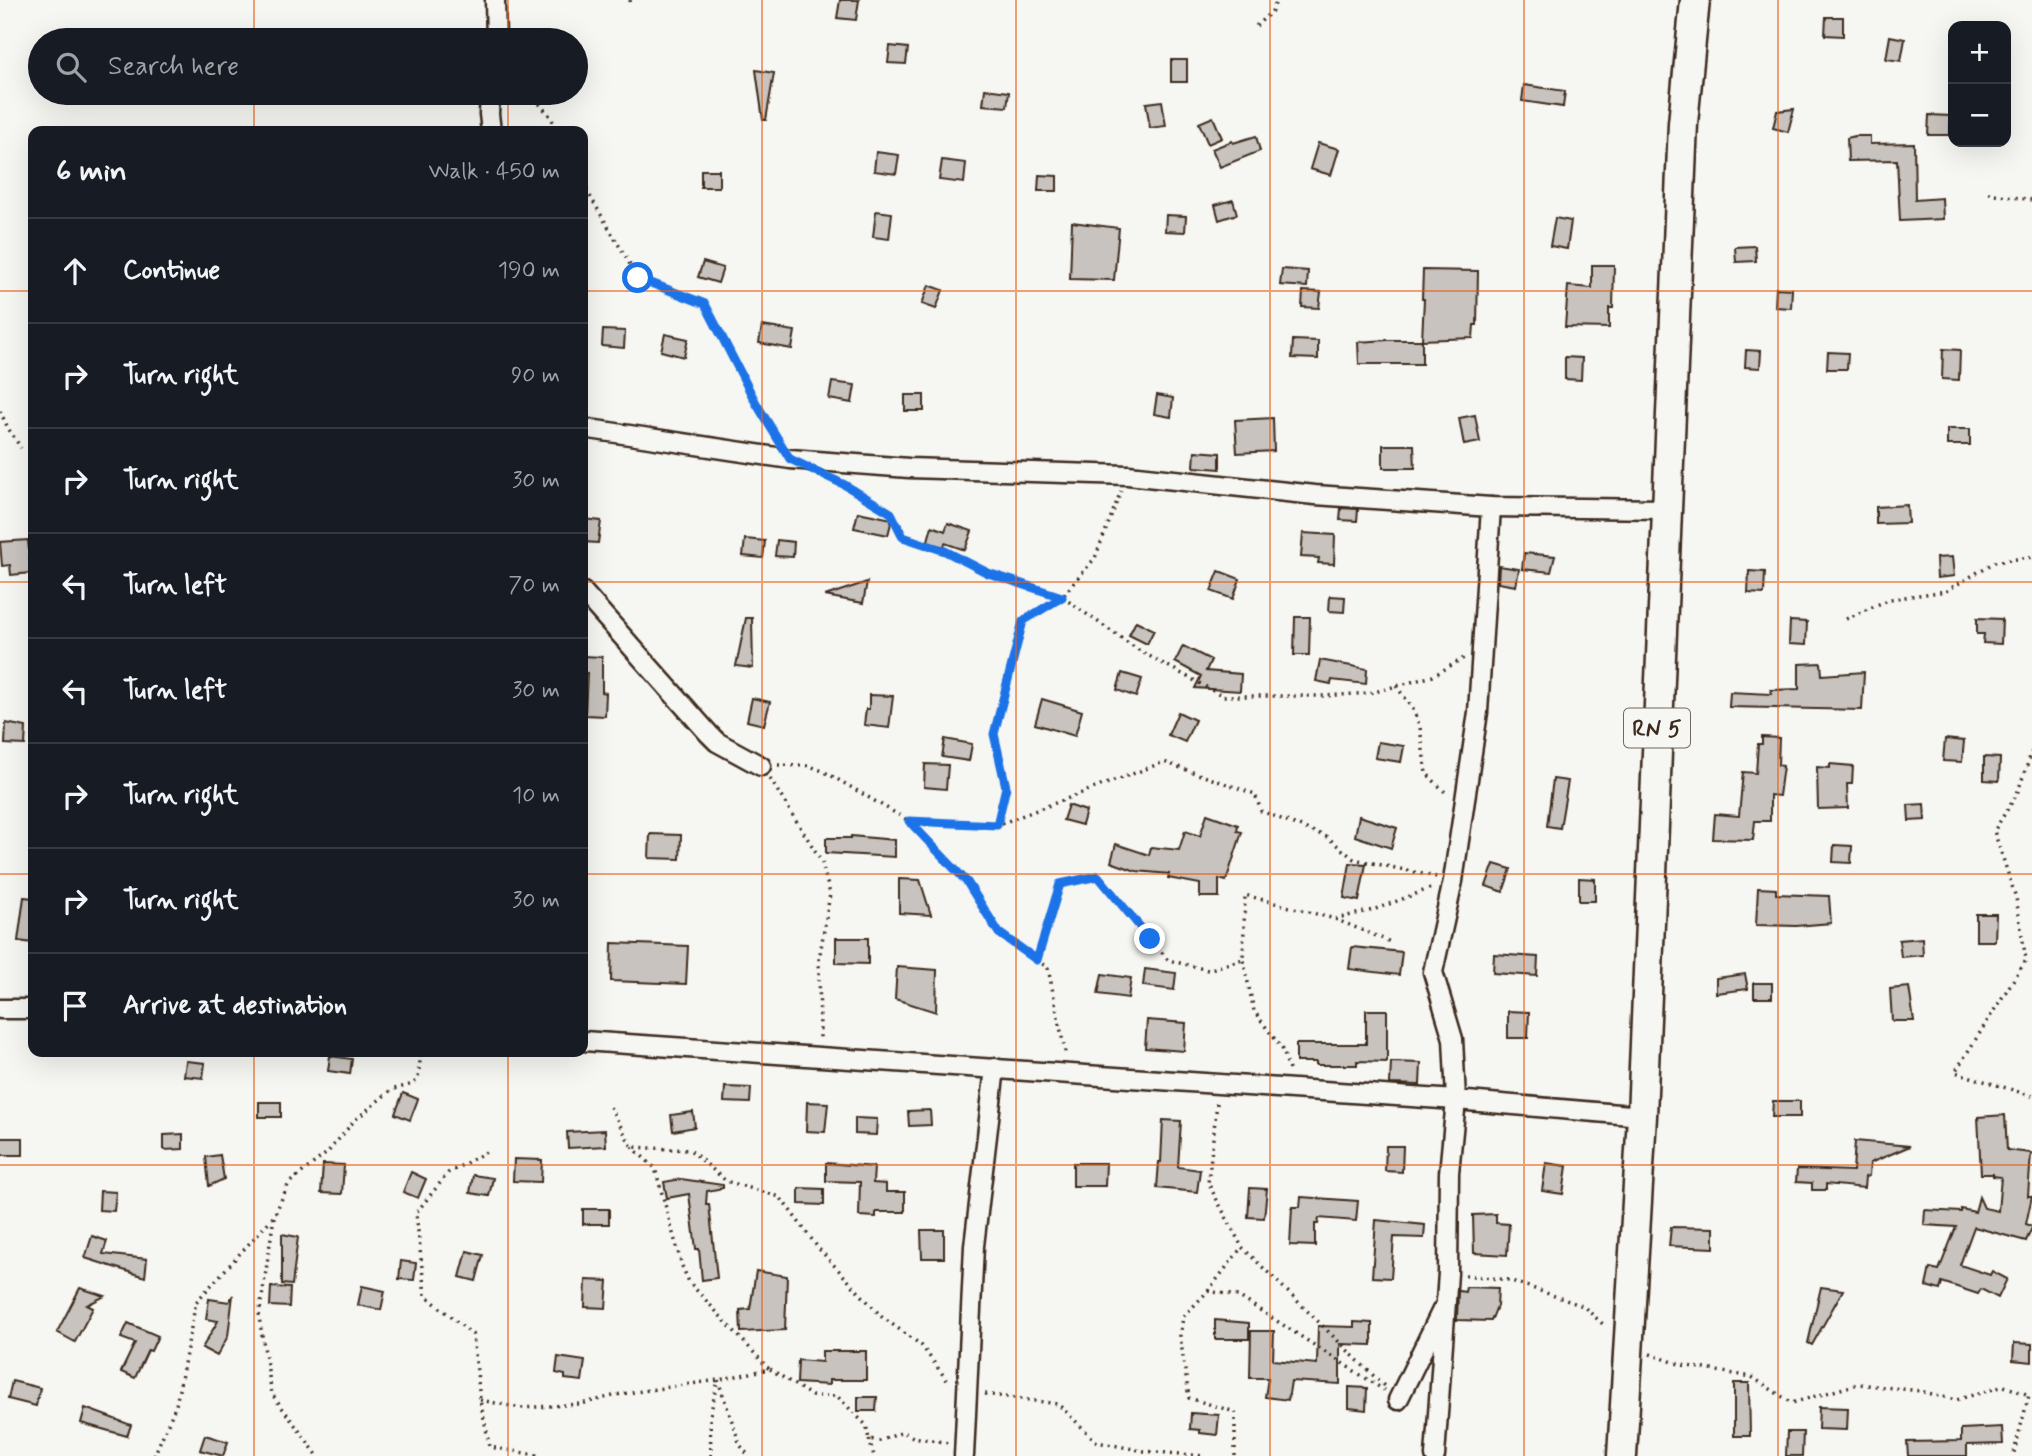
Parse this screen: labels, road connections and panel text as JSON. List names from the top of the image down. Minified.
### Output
{"streets":{"main road":["RN 5"]},"page":{"map_buttons":["+","−"],"search":"Search here","heading":["6 min","Walk · 450 m"],"list":[["Continue","190 m"],["Turn right","90 m"],["Turn right","30 m"],["Turn left","70 m"],["Turn left","30 m"],["Turn right","10 m"],["Turn right","30 m"],"Arrive at destination"]}}
